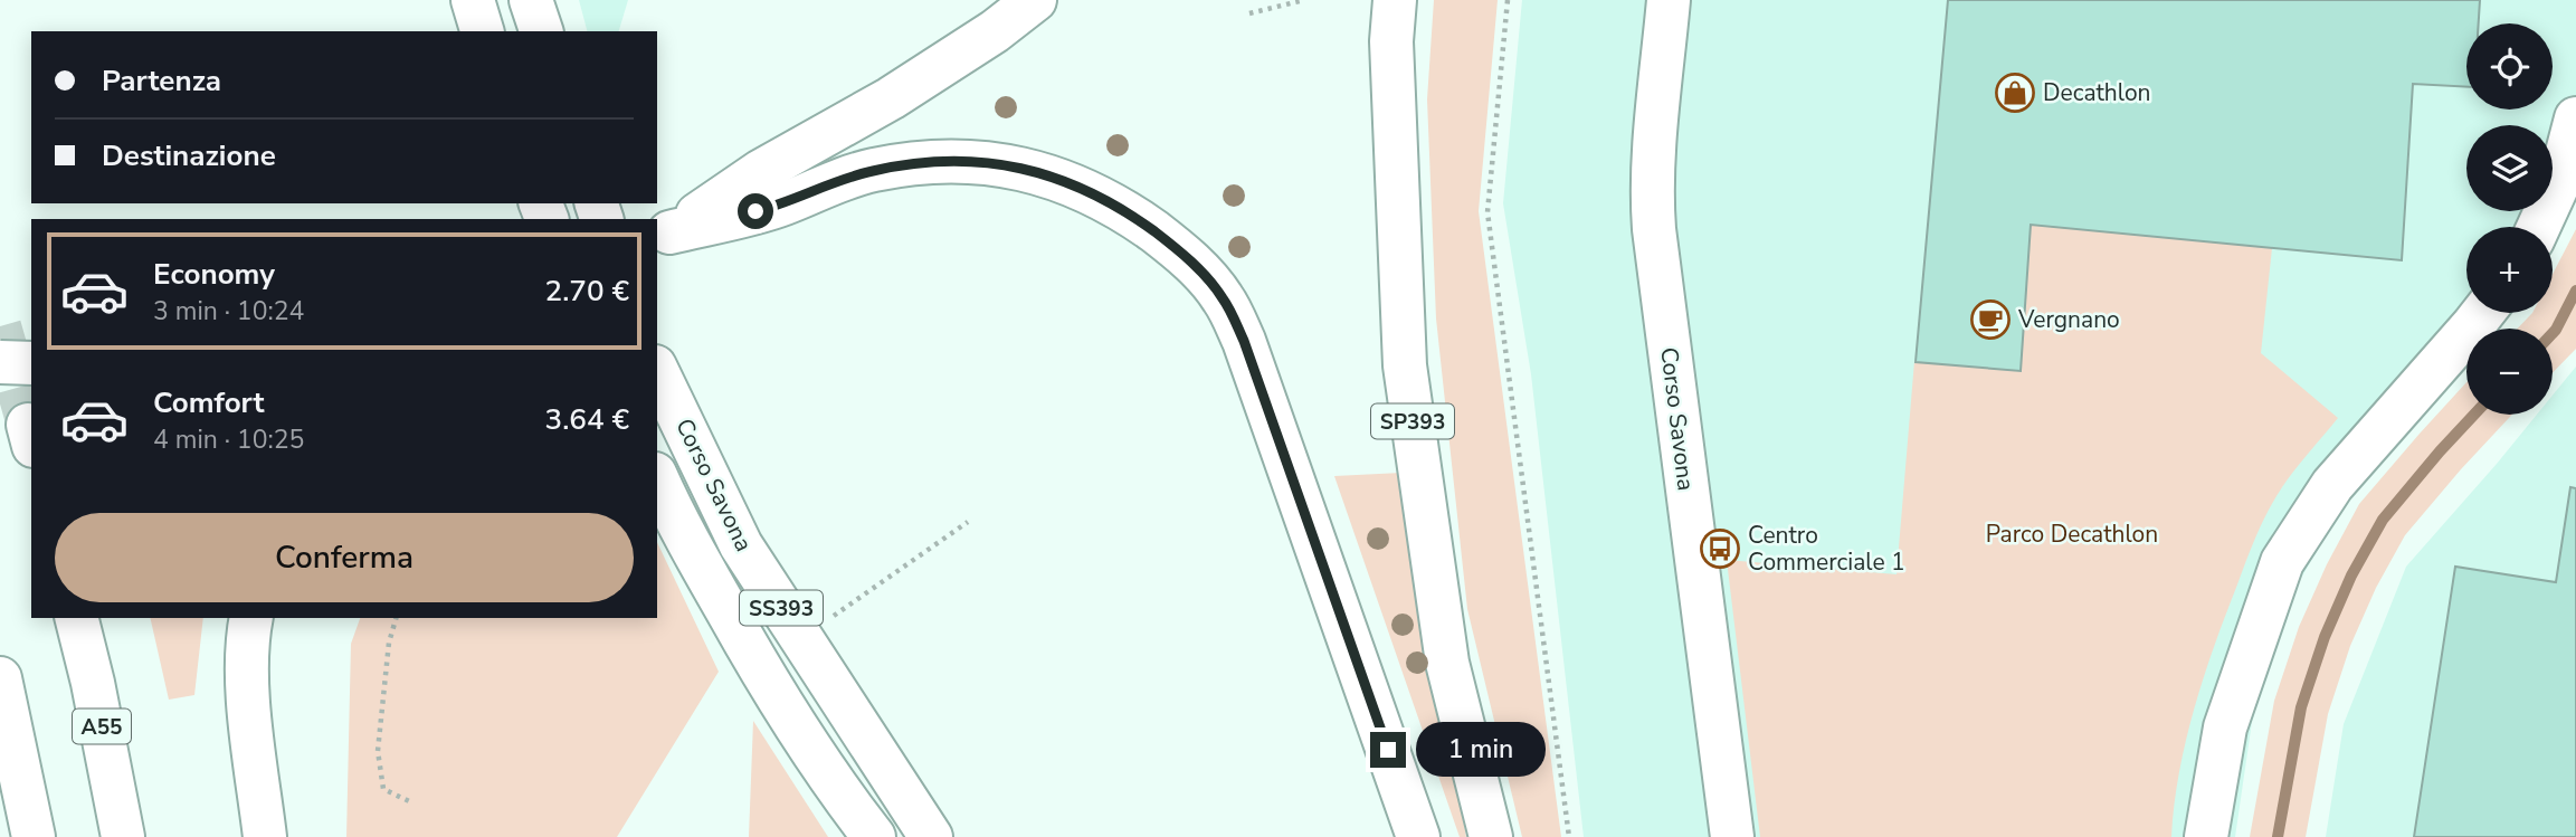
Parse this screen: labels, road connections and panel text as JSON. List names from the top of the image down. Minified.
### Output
{"streets":{"main road":["Corso Savona","SP393","SS393","A55"]},"parks":["Parco Decathlon"],"places":{"shop":["Decathlon"],"cafe":["Vergnano"],"bus stop":["Centro Commerciale 1"]},"page":{"map_buttons":["+","−"],"banner":["Partenza","Destinazione"],"list":[{"name":"Economy","note":"3 min · 10:24","value":"2.70 €"},{"name":"Comfort","note":"4 min · 10:25","value":"3.64 €"}],"buttons":"Conferma","bubble":"1 min"}}
